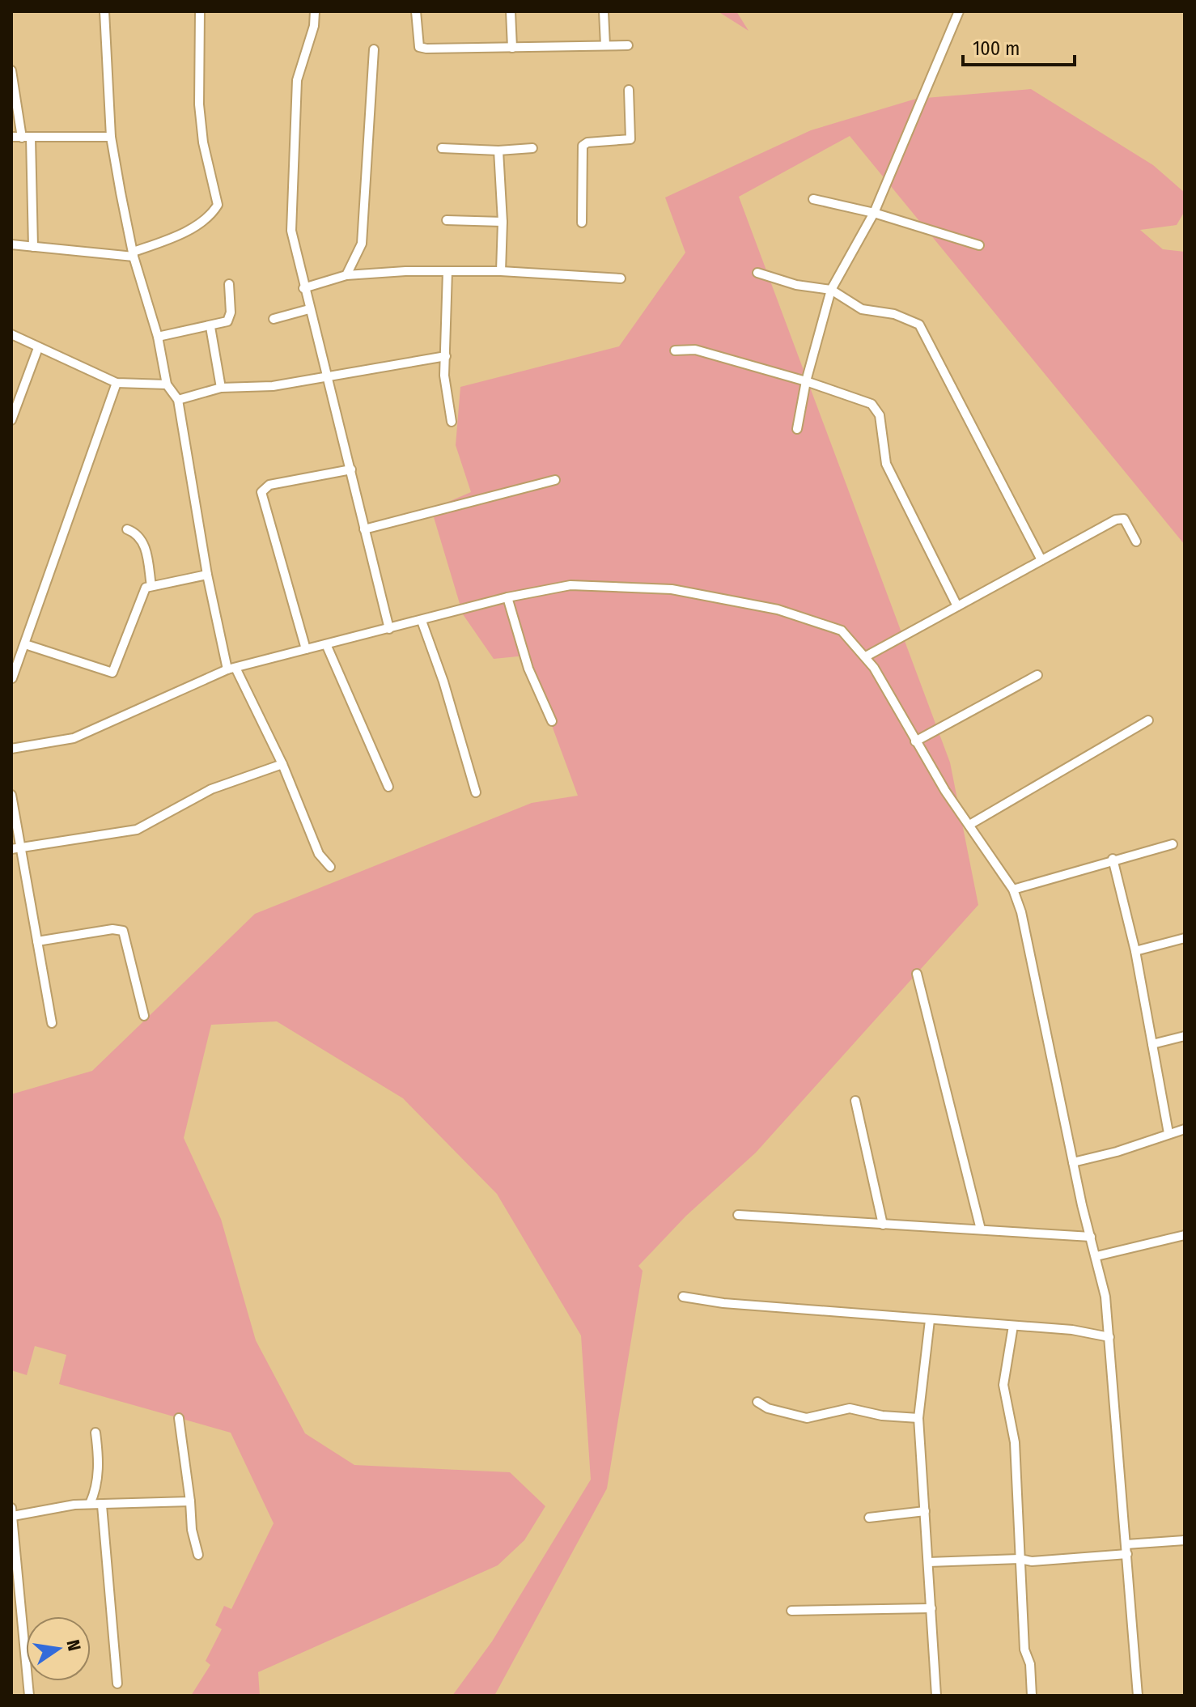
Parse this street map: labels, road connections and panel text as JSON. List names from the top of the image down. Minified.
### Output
{"scale_bar":"100 m","north":"right"}
